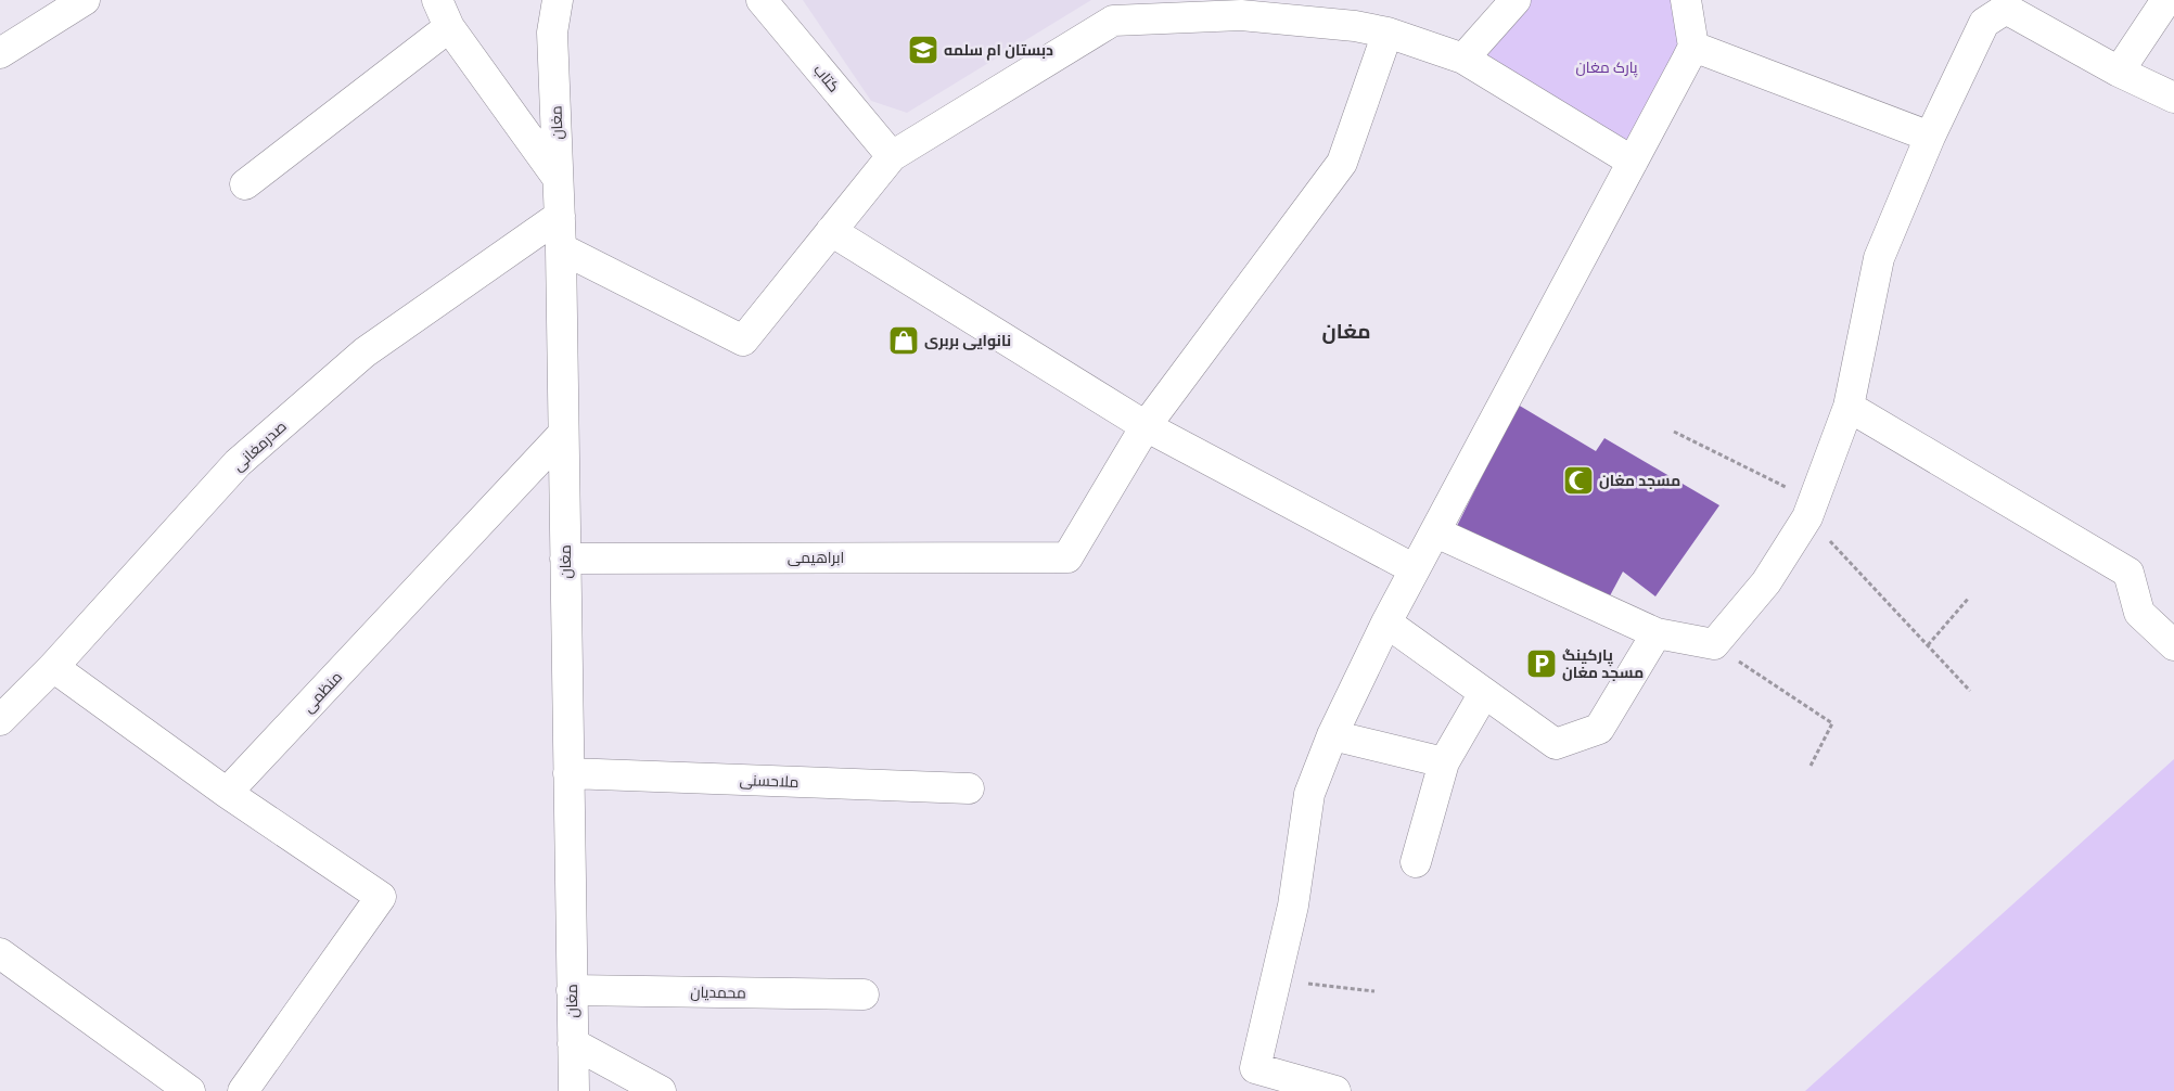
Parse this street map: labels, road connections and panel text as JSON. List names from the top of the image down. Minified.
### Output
{"streets":{"street":["کتاب","مغان","صدرمغانی","ابراهیمی","منظمی","ملاحسنی","محمدیان"]},"crossings":[["مغان","صدرمغانی"],["مغان","ابراهیمی"],["مغان","منظمی"],["مغان","ملاحسنی"],["مغان","محمدیان"]],"districts":["مغان"],"parks":["پارک مغان"],"places":{"school or university":["دبستان ام سلمه"],"shop":["نانوایی بربری"],"mosque":["مسجد مغان"],"parking":["پارکینگ مسجد مغان"]}}
